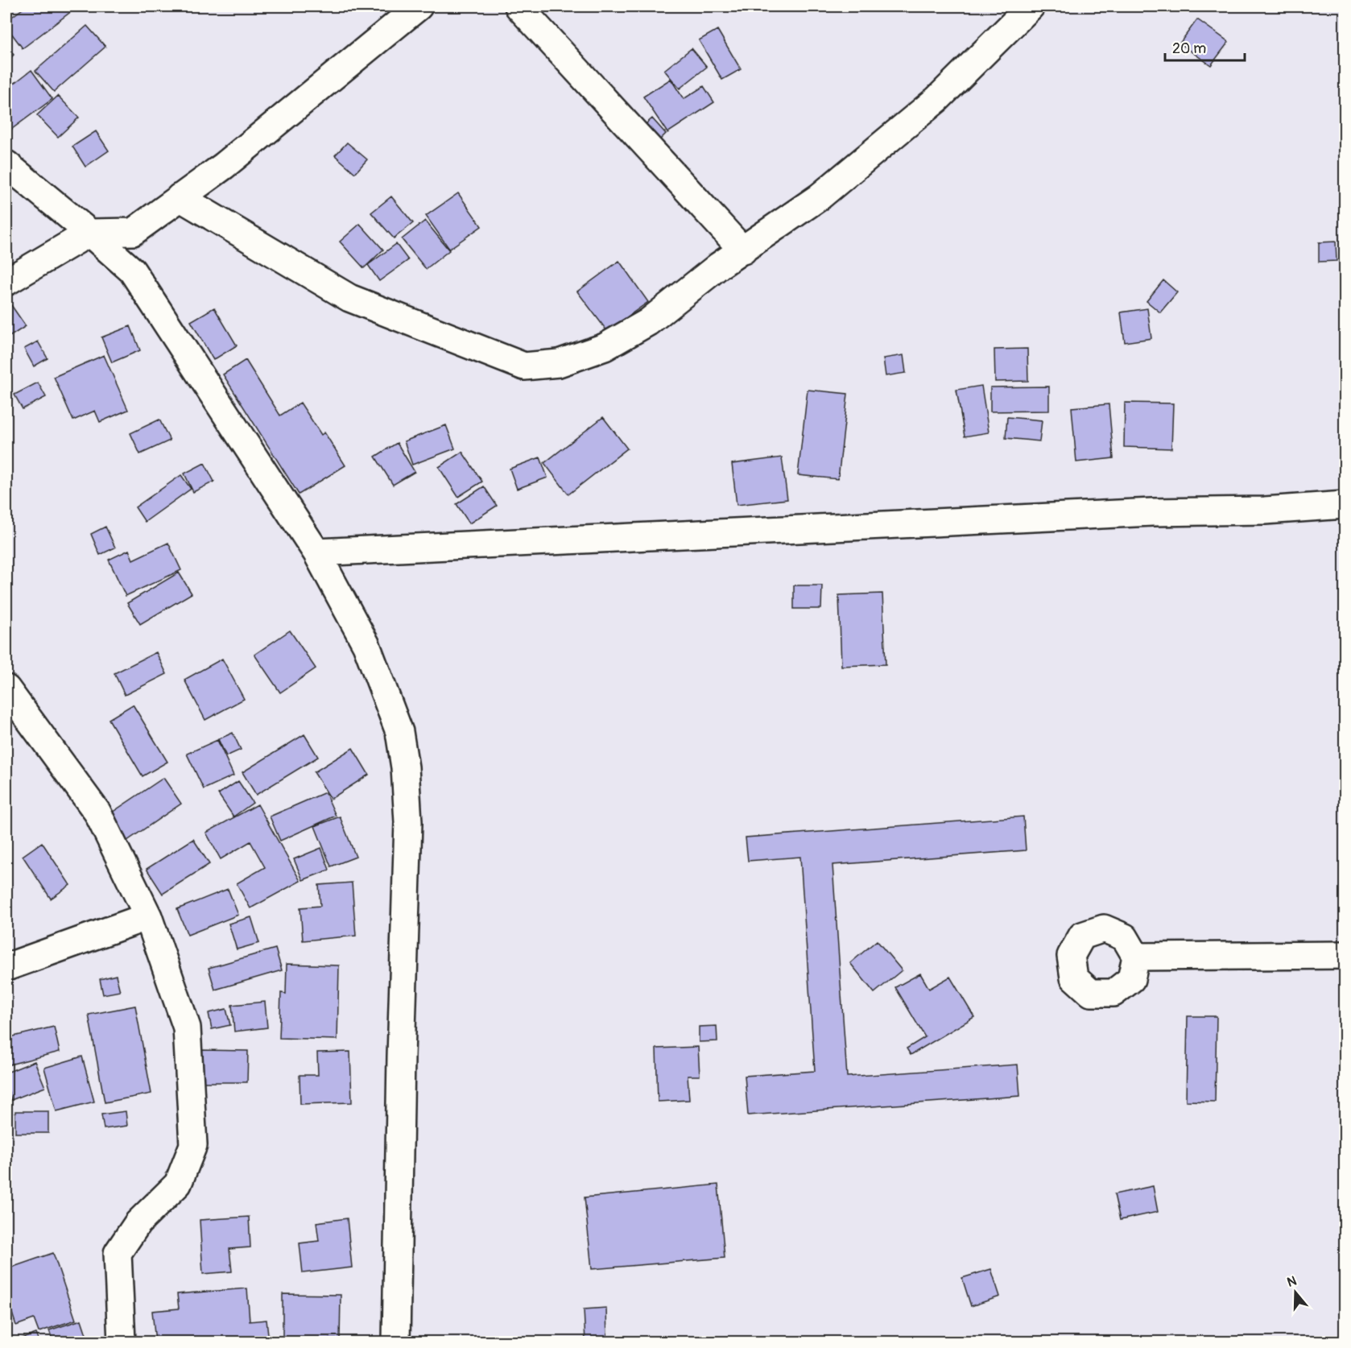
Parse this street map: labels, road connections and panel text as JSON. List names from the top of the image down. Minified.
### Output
{"scale_bar":"20 m","north":"top"}
